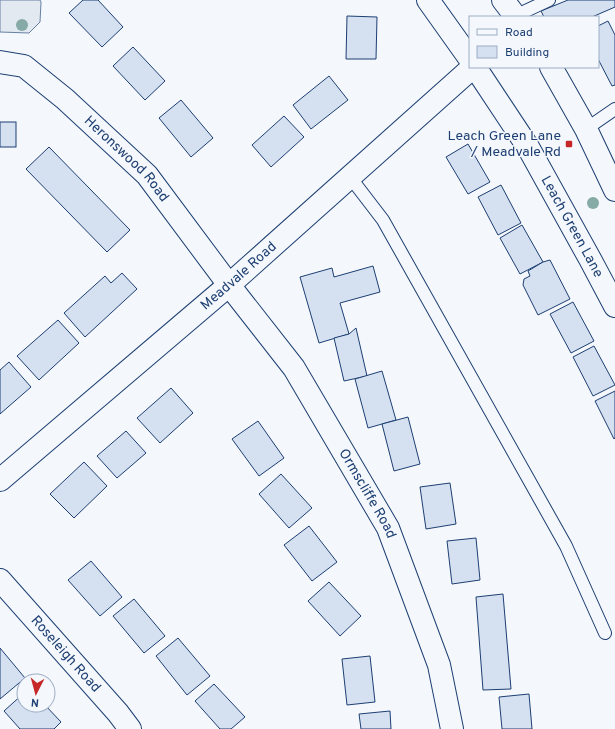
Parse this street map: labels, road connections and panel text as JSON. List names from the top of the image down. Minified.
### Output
{"streets":{"street":["Heronswood Road","Leach Green Lane","Meadvale Road","Ormscliffe Road","Roseleigh Road"]},"crossings":[["Heronswood Road","Meadvale Road"],["Heronswood Road","Ormscliffe Road"],["Meadvale Road","Ormscliffe Road"]],"places":{"transit":["Leach Green Lane / Meadvale Rd"]},"legend":["Road","Building"],"north":"bottom"}
